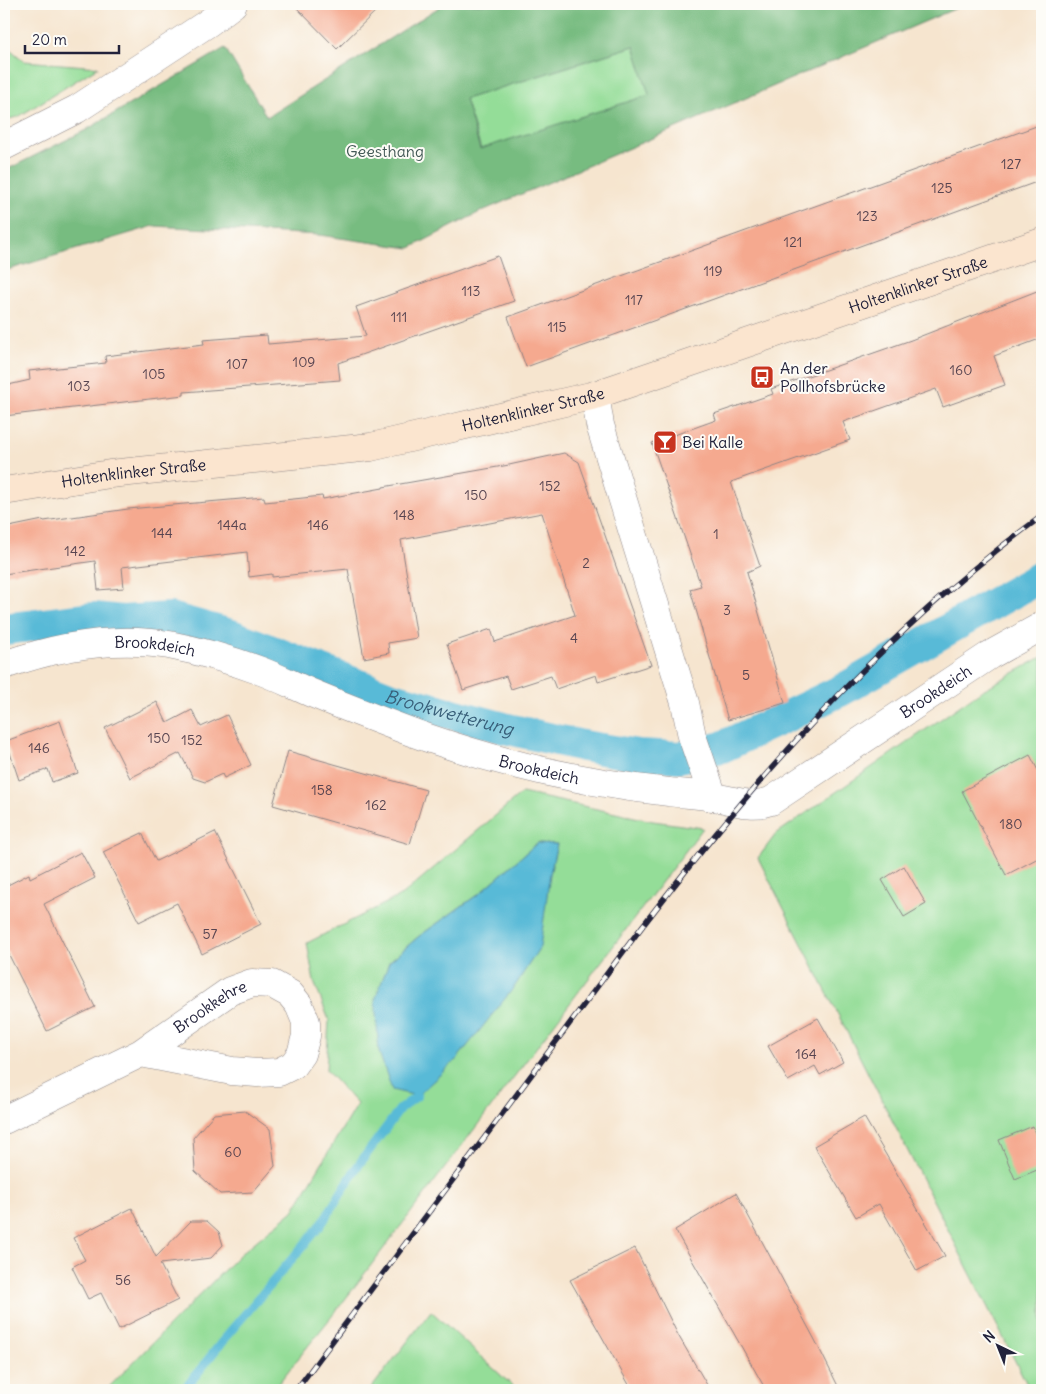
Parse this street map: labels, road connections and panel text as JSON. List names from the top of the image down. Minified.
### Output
{"streets":{"main road":["Holtenklinker Straße"],"street":["Brookdeich","Brookkehre"]},"water":["Brookwetterung"],"parks":["Geesthang"],"places":{"bus stop":["An der Pollhofsbrücke"],"bar":["Bei Kalle"]},"house_numbers":["127","125","123","121","119","113","117","111","115","109","107","160","105","103","152","150","148","144a","146","144","1","142","2","3","4","5","150","152","146","158","162","180","57","164","60","56"],"scale_bar":"20 m","north":"top left"}
